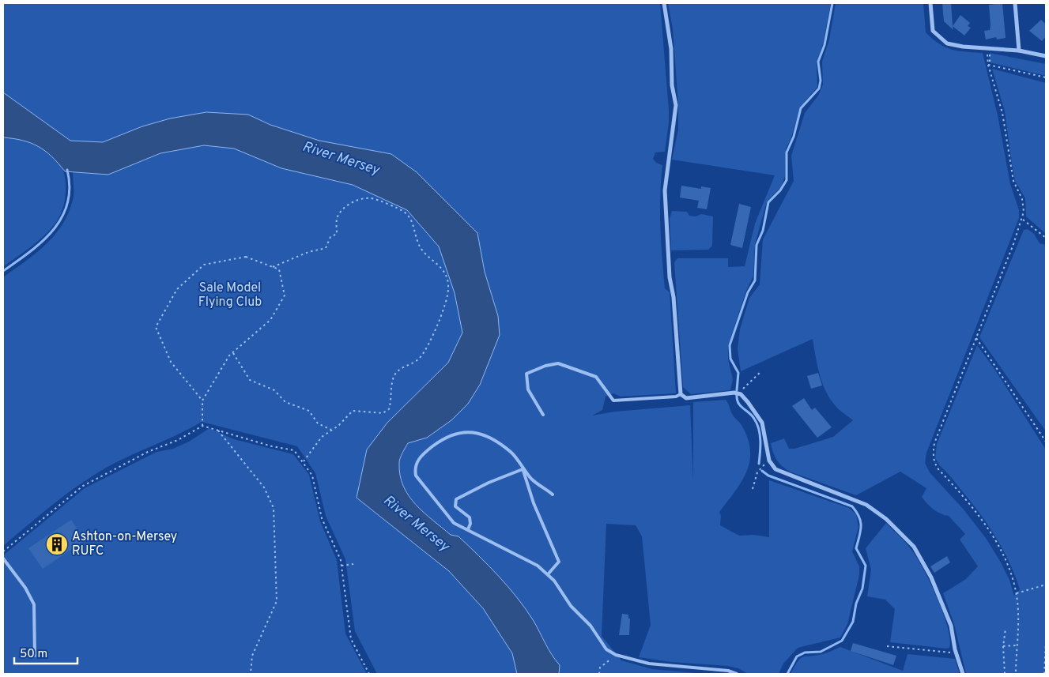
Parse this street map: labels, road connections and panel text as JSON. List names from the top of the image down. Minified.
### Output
{"water":["River Mersey"],"parks":["Sale Model Flying Club"],"places":{"building":["Ashton-on-Mersey RUFC"]},"scale_bar":"50 m"}
